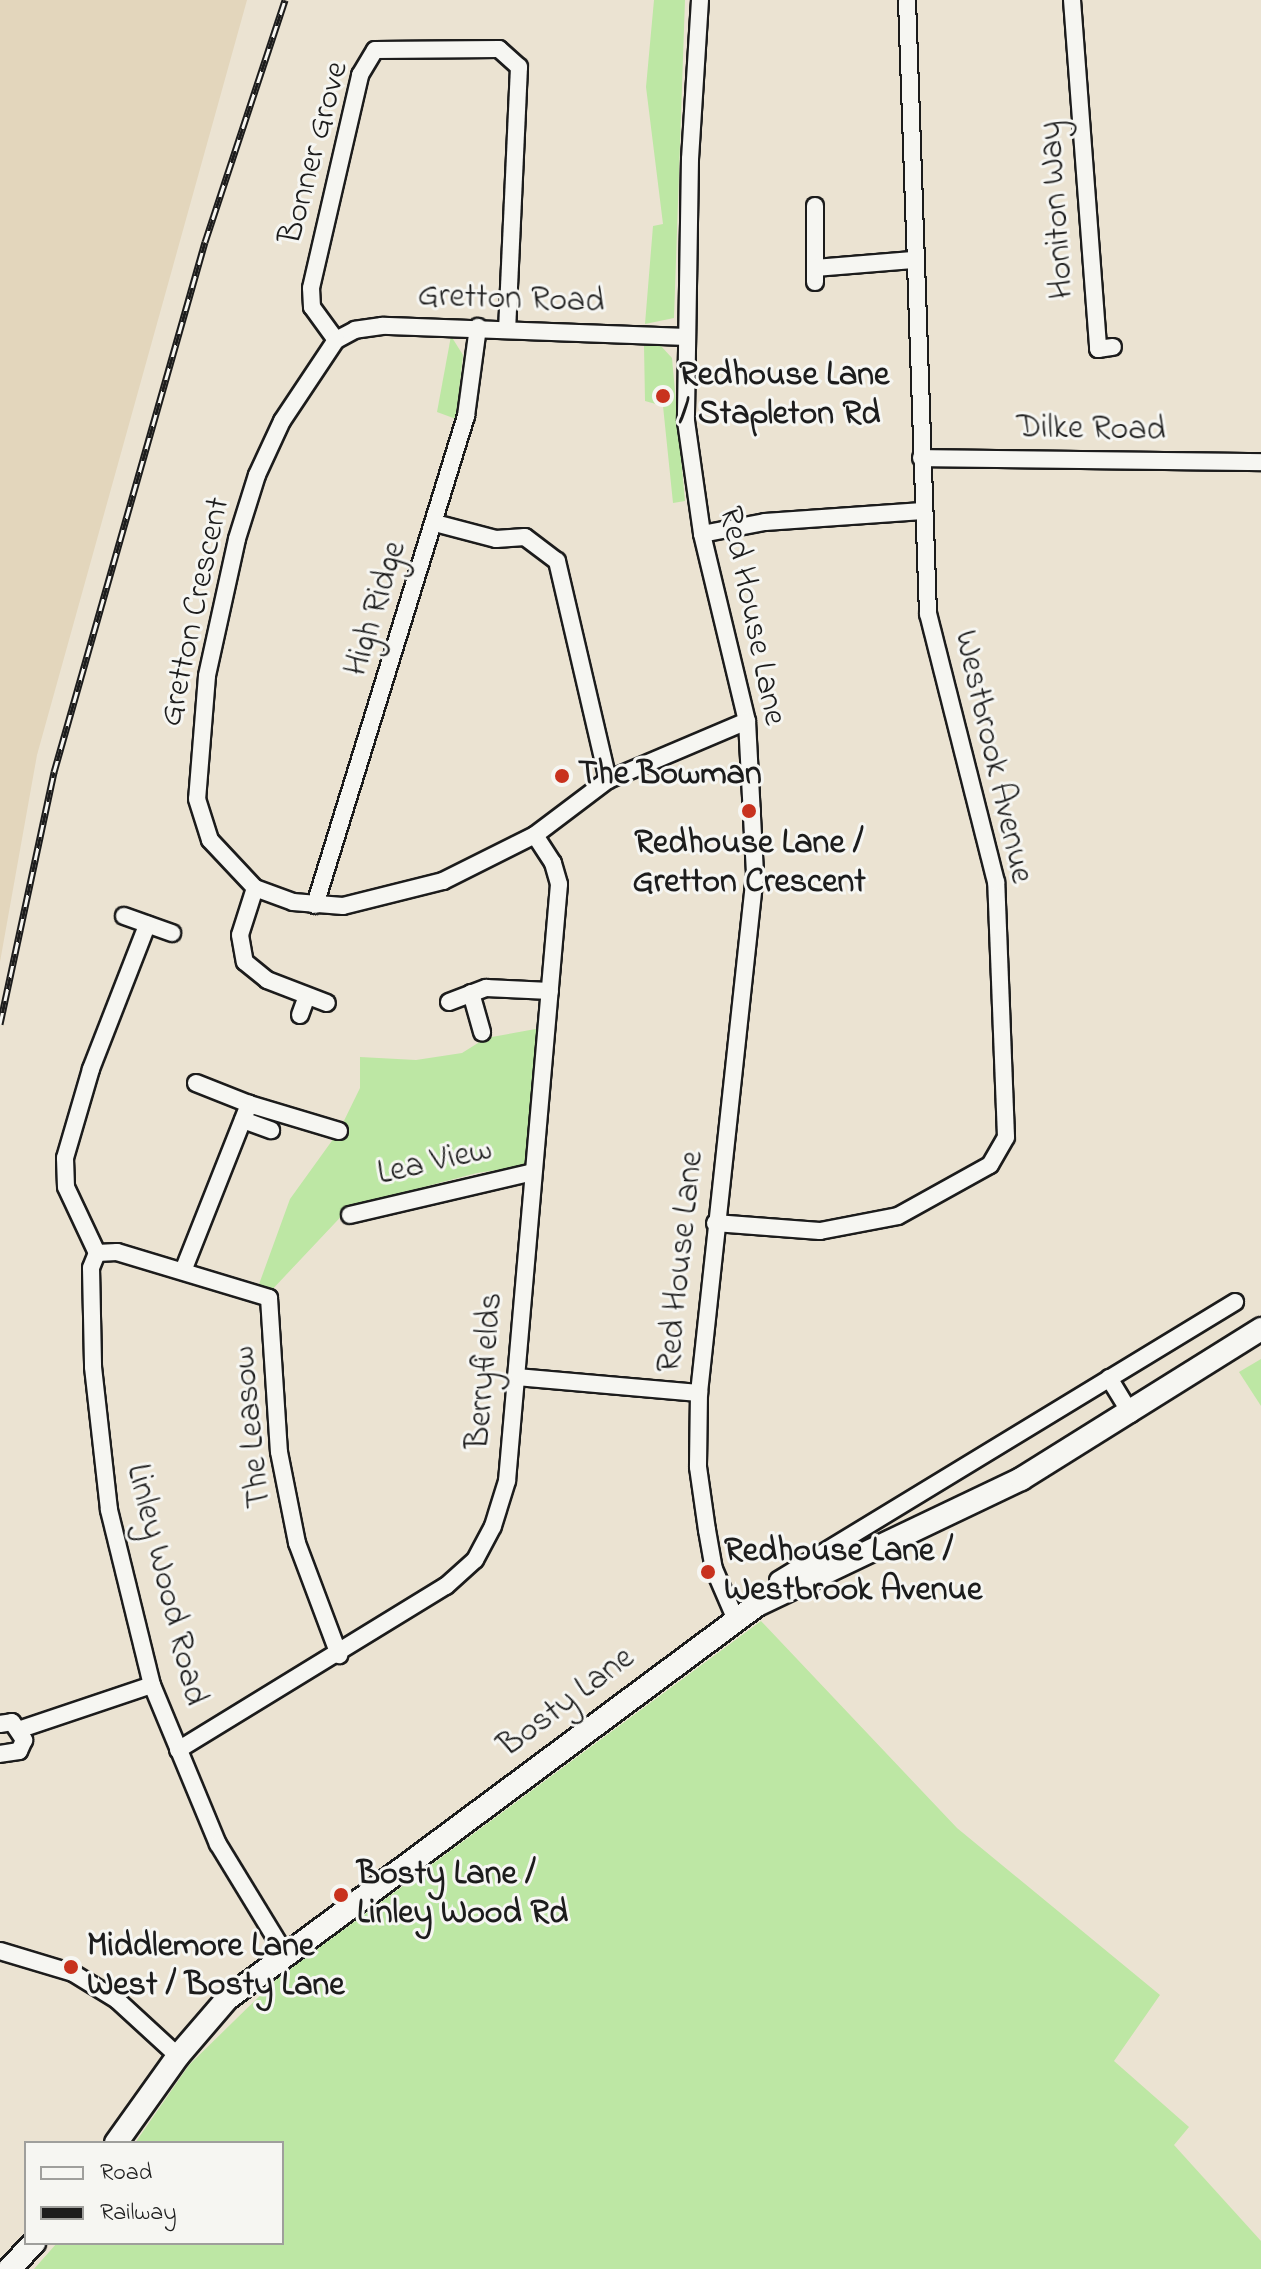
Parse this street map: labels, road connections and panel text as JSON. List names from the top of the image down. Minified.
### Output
{"streets":{"main road":["Bosty Lane"],"street":["Bonner Grove","Honiton Way","Gretton Road","Dilke Road","High Ridge","Gretton Crescent","Red House Lane","Westbrook Avenue","Lea View","Berryfields","The Leasow","Linley Wood Road"]},"crossings":[["Bonner Grove","Gretton Road"],["Bonner Grove","Gretton Crescent"],["Gretton Road","High Ridge"],["Gretton Road","Gretton Crescent"],["Gretton Road","Red House Lane"],["Dilke Road","Westbrook Avenue"],["High Ridge","Gretton Crescent"],["Gretton Crescent","Red House Lane"],["Gretton Crescent","Berryfields"],["Red House Lane","Westbrook Avenue"],["Red House Lane","Bosty Lane"],["Lea View","Berryfields"],["Berryfields","The Leasow"],["Berryfields","Linley Wood Road"],["Linley Wood Road","Bosty Lane"]],"places":["Redhouse Lane / Stapleton Rd","The Bowman","Redhouse Lane / Gretton Crescent","Redhouse Lane / Westbrook Avenue","Bosty Lane / Linley Wood Rd","Middlemore Lane West / Bosty Lane"],"legend":["Road","Railway"]}
